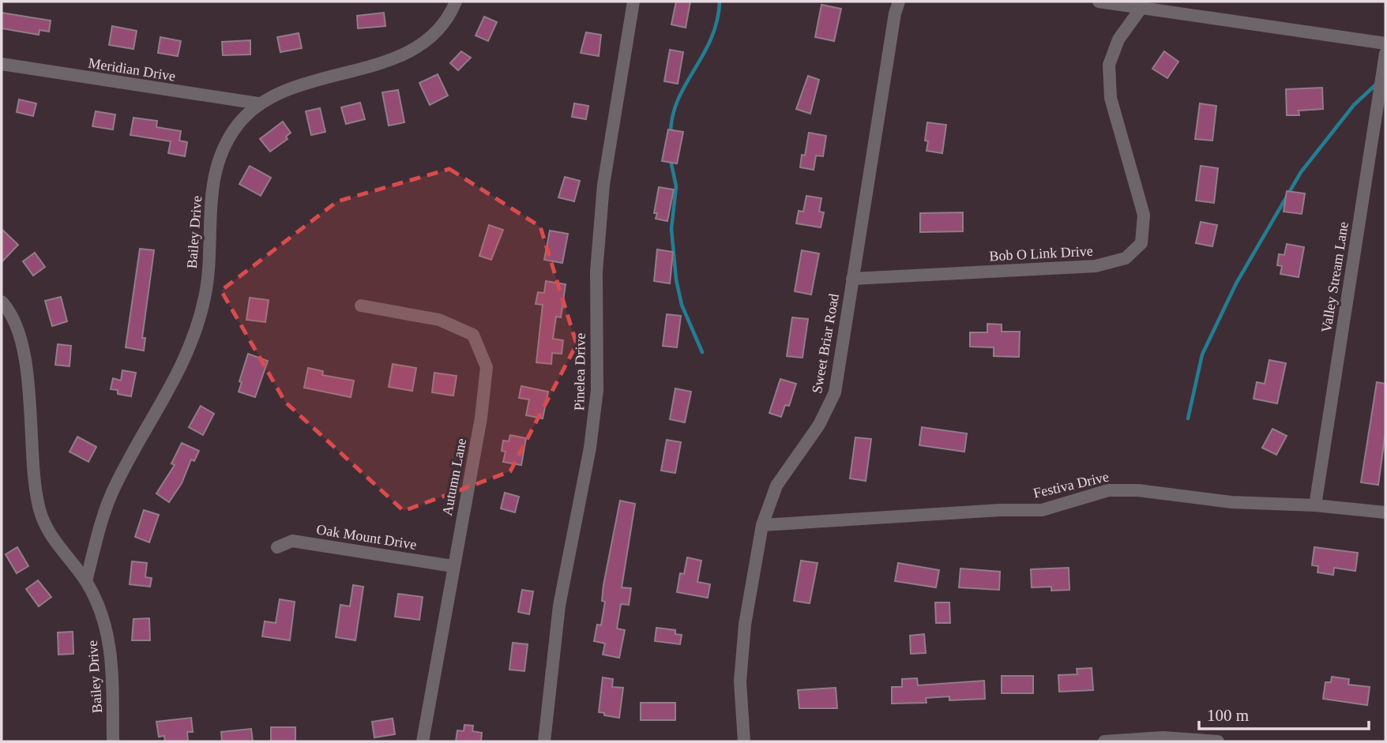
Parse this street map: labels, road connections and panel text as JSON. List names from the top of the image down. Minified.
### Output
{"streets":{"street":["Meridian Drive","Bailey Drive","Bob O Link Drive","Valley Stream Lane","Sweet Briar Road","Pinelea Drive","Autumn Lane","Festiva Drive","Oak Mount Drive"]},"crossings":[["Meridian Drive","Bailey Drive"],["Bob O Link Drive","Sweet Briar Road"],["Valley Stream Lane","Festiva Drive"],["Sweet Briar Road","Festiva Drive"],["Autumn Lane","Oak Mount Drive"]],"scale_bar":"100 m"}
